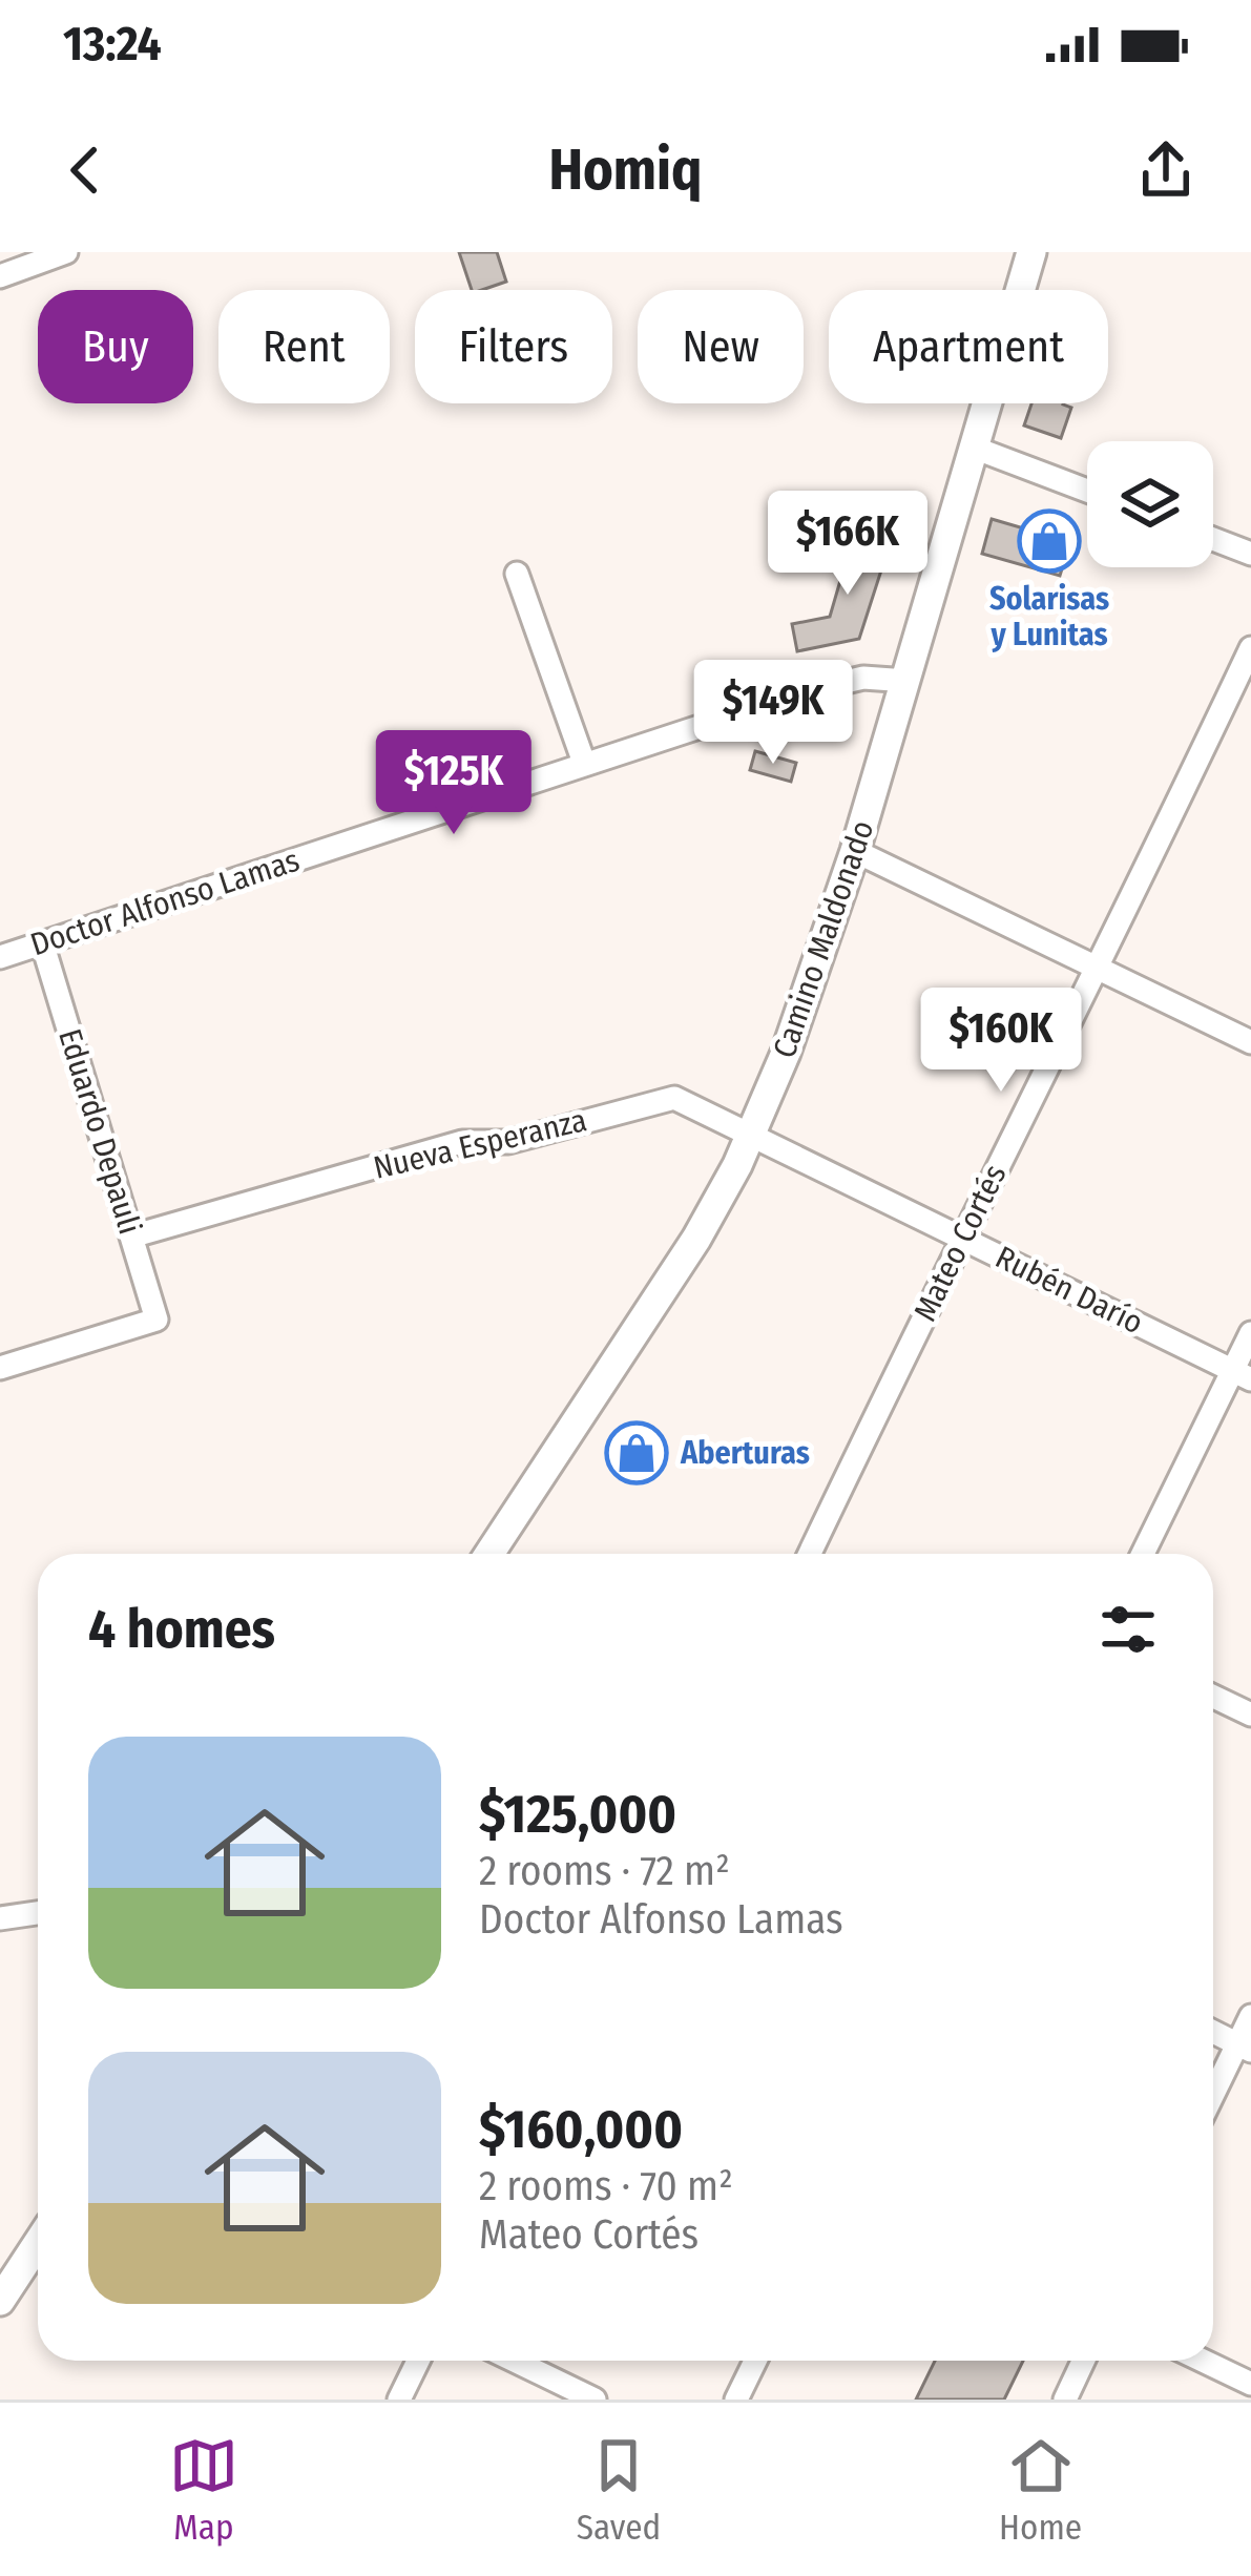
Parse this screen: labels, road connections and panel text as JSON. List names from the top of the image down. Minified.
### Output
{"streets":{"main road":["Camino Maldonado"],"street":["Doctor Alfonso Lamas","Eduardo Depauli","Nueva Esperanza","Mateo Cortés","Rubén Darío"]},"crossings":[["Doctor Alfonso Lamas","Camino Maldonado"],["Doctor Alfonso Lamas","Eduardo Depauli"],["Camino Maldonado","Nueva Esperanza"],["Camino Maldonado","Rubén Darío"],["Eduardo Depauli","Nueva Esperanza"],["Nueva Esperanza","Rubén Darío"],["Mateo Cortés","Rubén Darío"]],"places":{"shop":["Solarisas y Lunitas","Aberturas"]},"page":{"status":"13:24","header":"Homiq","chip":["Buy","Rent","Filters","New","Apartment"],"price":["$166K","$149K","$125K","$160K"],"heading":"4 homes","list":[{"name":"$125,000","note":"2 rooms · 72 m² · Doctor Alfonso Lamas"},{"name":"$160,000","note":"2 rooms · 70 m² · Mateo Cortés"}],"tabs":["Map","Saved","Home"]}}
